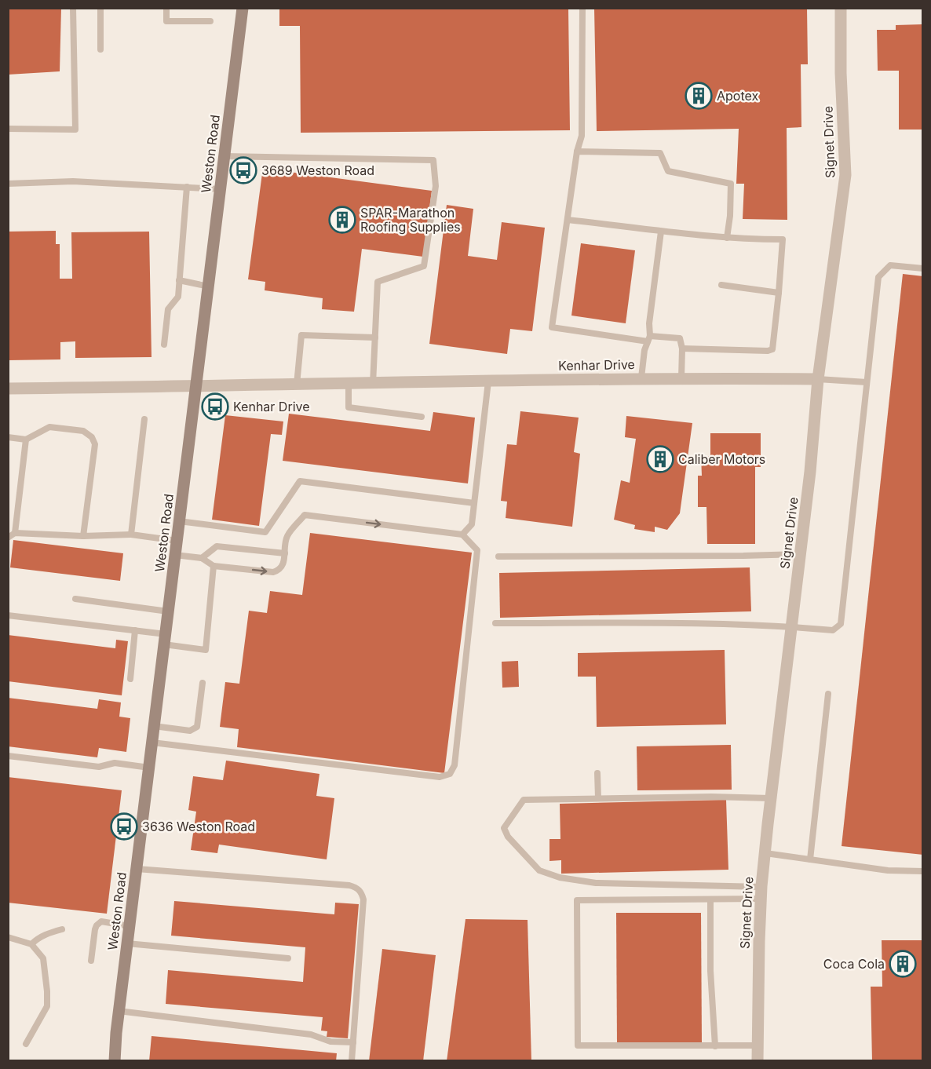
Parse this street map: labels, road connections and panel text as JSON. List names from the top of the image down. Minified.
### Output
{"streets":{"main road":["Weston Road"],"street":["Signet Drive","Kenhar Drive"]},"crossings":[["Signet Drive","Kenhar Drive"],["Weston Road","Kenhar Drive"]],"places":{"building":["Apotex","SPAR-Marathon Roofing Supplies","Caliber Motors","Coca Cola"],"bus stop":["3689 Weston Road","Kenhar Drive","3636 Weston Road"]}}
